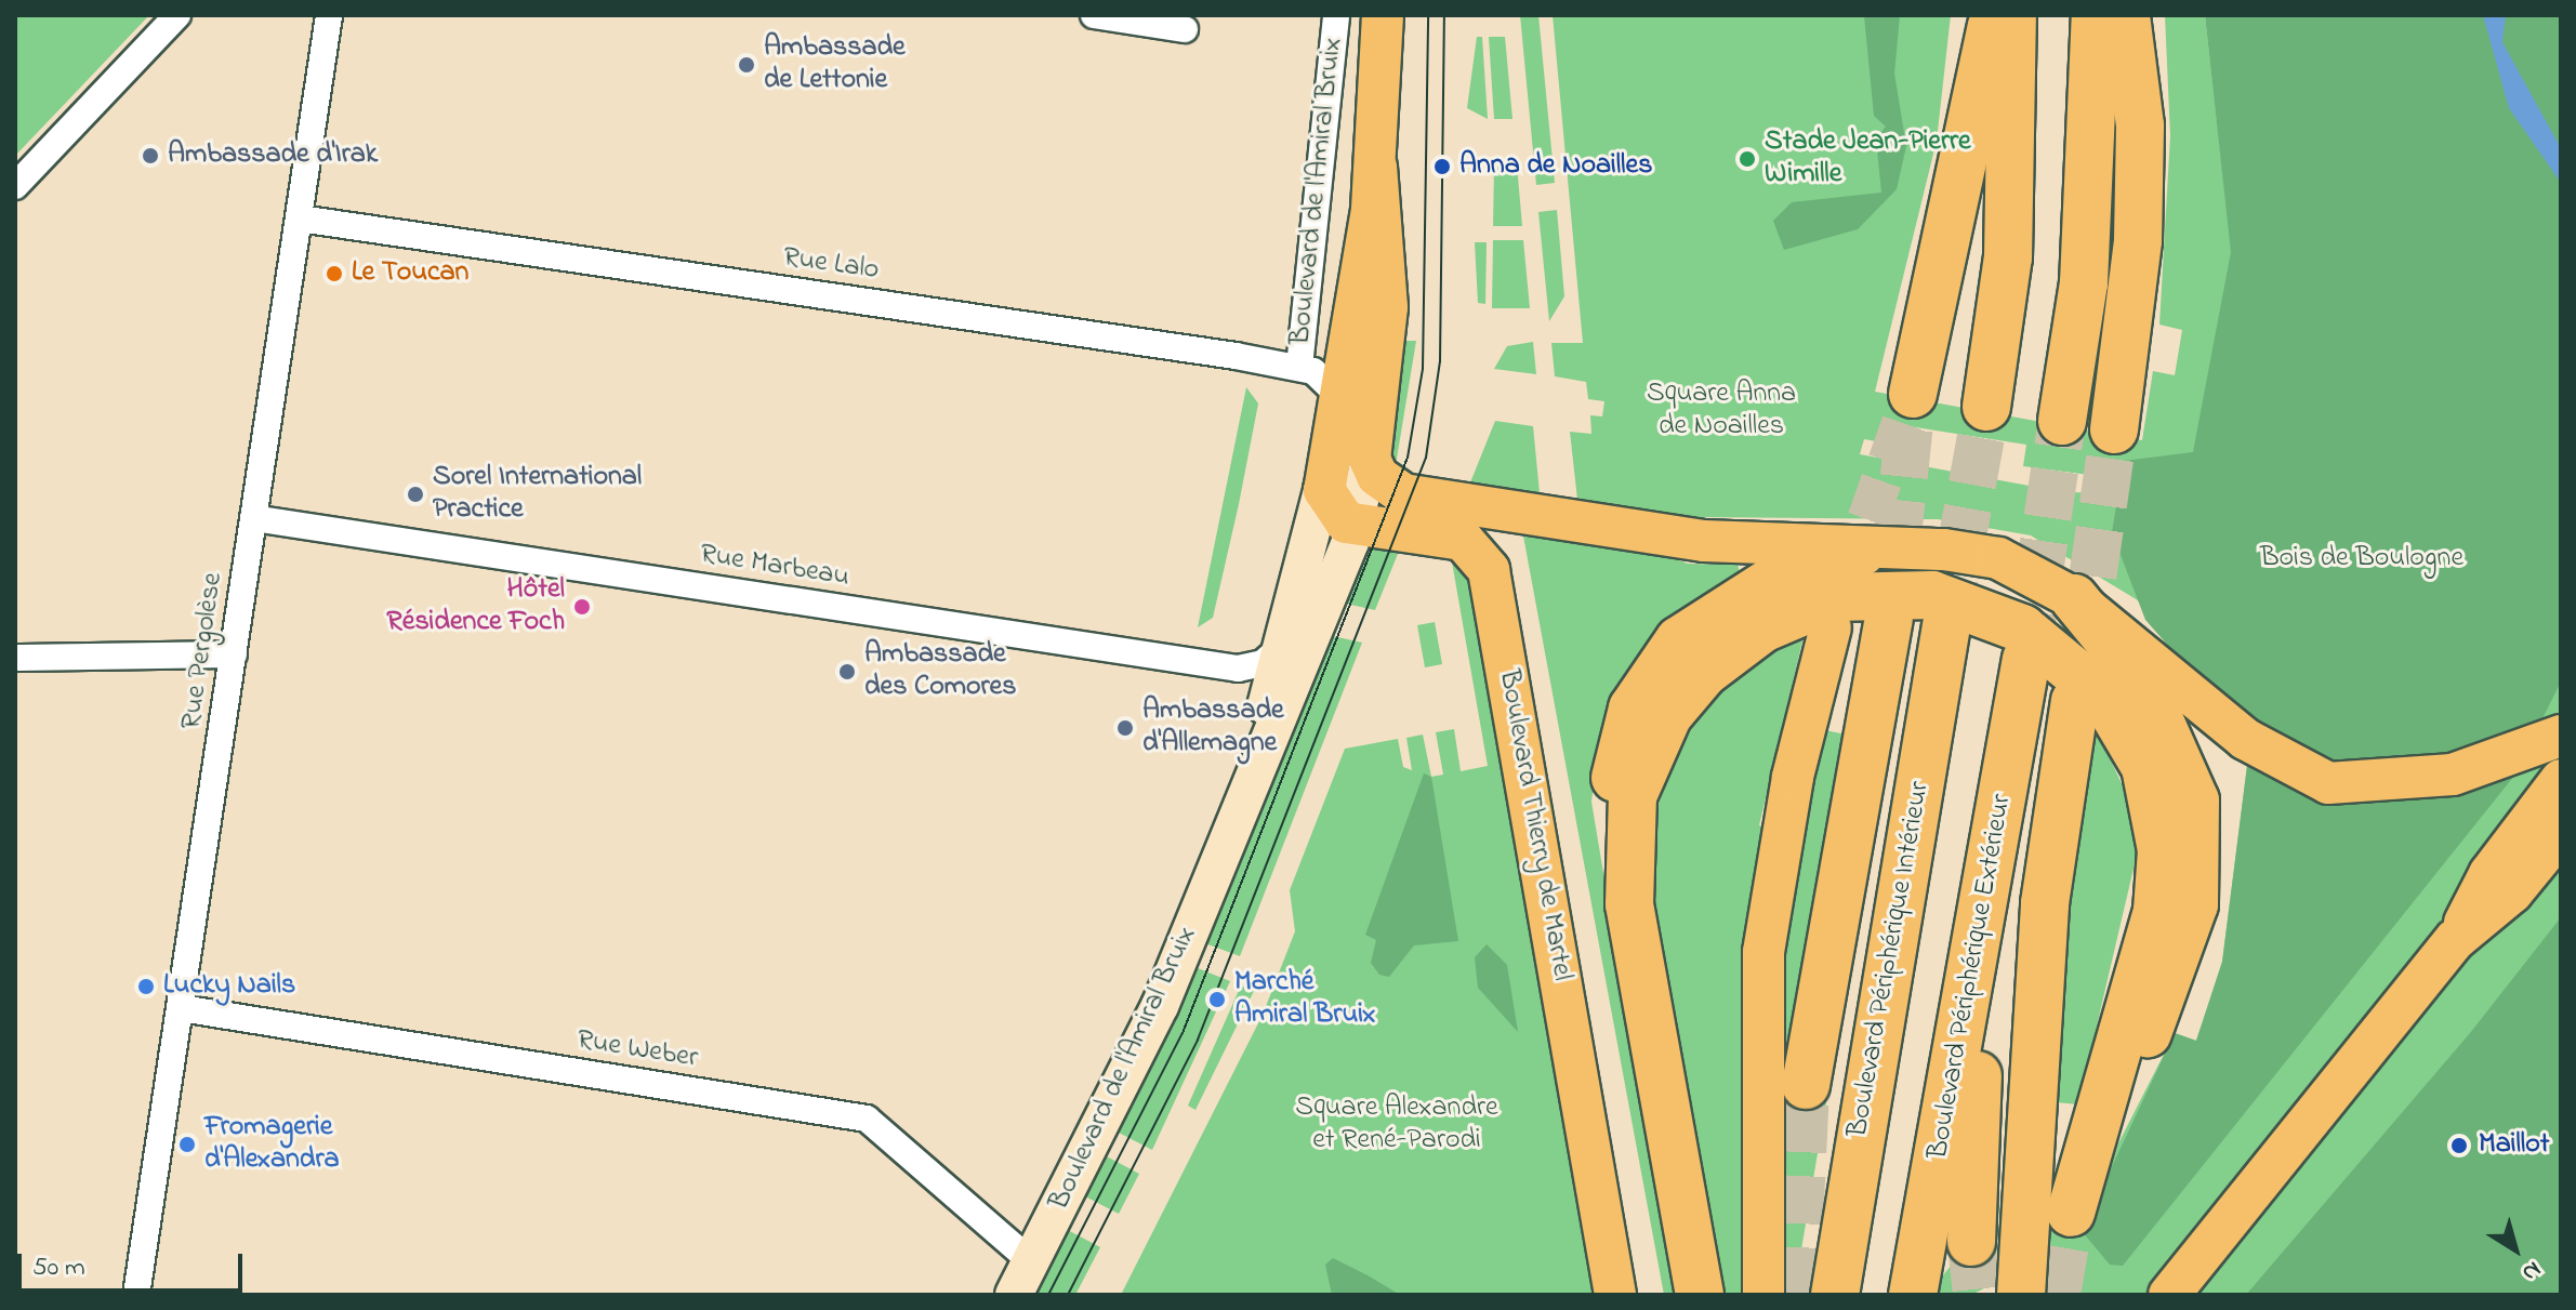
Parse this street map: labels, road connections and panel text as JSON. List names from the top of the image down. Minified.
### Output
{"streets":{"highway":["Boulevard Périphérique Intérieur","Boulevard Périphérique Extérieur"],"main road":["Boulevard de l'Amiral Bruix","Boulevard Thierry de Martel"],"street":["Rue Lalo","Rue Marbeau","Rue Pergolèse","Rue Weber"]},"crossings":[["Boulevard de l'Amiral Bruix","Rue Lalo"],["Boulevard de l'Amiral Bruix","Rue Marbeau"],["Boulevard de l'Amiral Bruix","Boulevard Thierry de Martel"],["Boulevard de l'Amiral Bruix","Rue Weber"],["Rue Lalo","Rue Pergolèse"],["Rue Marbeau","Rue Pergolèse"],["Rue Pergolèse","Rue Weber"]],"parks":["Square Anna de Noailles","Bois de Boulogne","Square Alexandre et René-Parodi"],"places":["Ambassade de Lettonie","Ambassade d'Irak","Stade Jean-Pierre Wimille","Anna de Noailles","Le Toucan","Sorel International Practice","Hôtel Résidence Foch","Ambassade des Comores","Ambassade d'Allemagne","Lucky Nails","Marché Amiral Bruix","Fromagerie d'Alexandra","Maillot"],"scale_bar":"50 m","north":"bottom right"}
